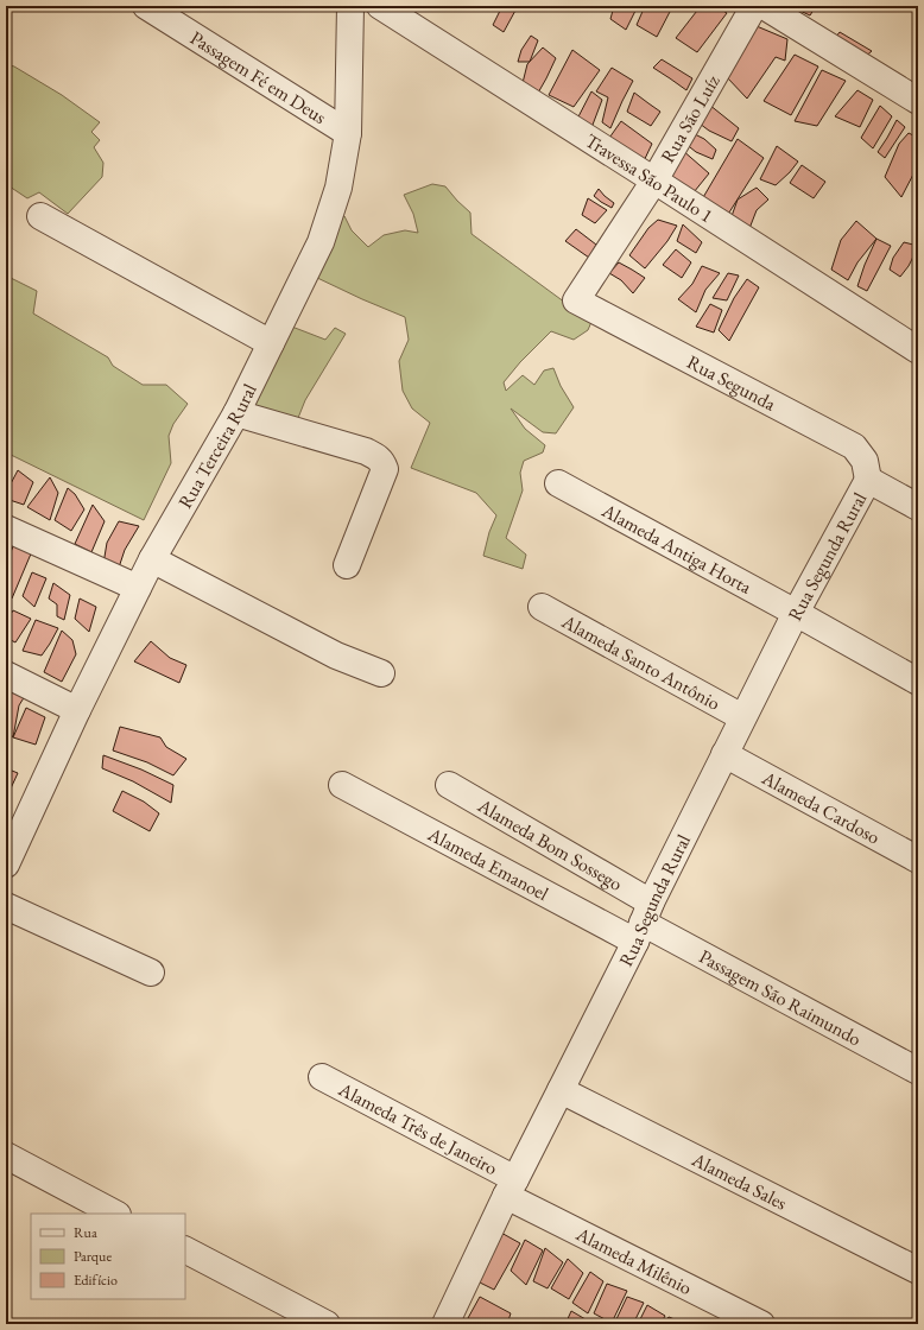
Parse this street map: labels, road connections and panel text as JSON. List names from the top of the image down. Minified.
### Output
{"streets":{"street":["Passagem Fé em Deus","Rua São Luíz","Travessa São Paulo 1","Rua Segunda","Rua Terceira Rural","Alameda Antiga Horta","Rua Segunda Rural","Alameda Santo Antônio","Alameda Cardoso","Alameda Bom Sossego","Alameda Emanoel","Passagem São Raimundo","Alameda Três de Janeiro","Alameda Sales","Alameda Milênio"]},"crossings":[["Passagem Fé em Deus","Rua Terceira Rural"],["Rua São Luíz","Travessa São Paulo 1"],["Rua São Luíz","Rua Segunda"],["Rua Segunda","Rua Segunda Rural"],["Alameda Antiga Horta","Rua Segunda Rural"],["Rua Segunda Rural","Alameda Santo Antônio"],["Rua Segunda Rural","Alameda Cardoso"],["Rua Segunda Rural","Alameda Bom Sossego"],["Rua Segunda Rural","Alameda Emanoel"],["Rua Segunda Rural","Passagem São Raimundo"],["Rua Segunda Rural","Alameda Três de Janeiro"],["Rua Segunda Rural","Alameda Sales"],["Rua Segunda Rural","Alameda Milênio"],["Alameda Bom Sossego","Alameda Emanoel"],["Alameda Bom Sossego","Passagem São Raimundo"],["Alameda Emanoel","Passagem São Raimundo"],["Alameda Três de Janeiro","Alameda Milênio"]],"legend":["Rua","Parque","Edifício"]}
